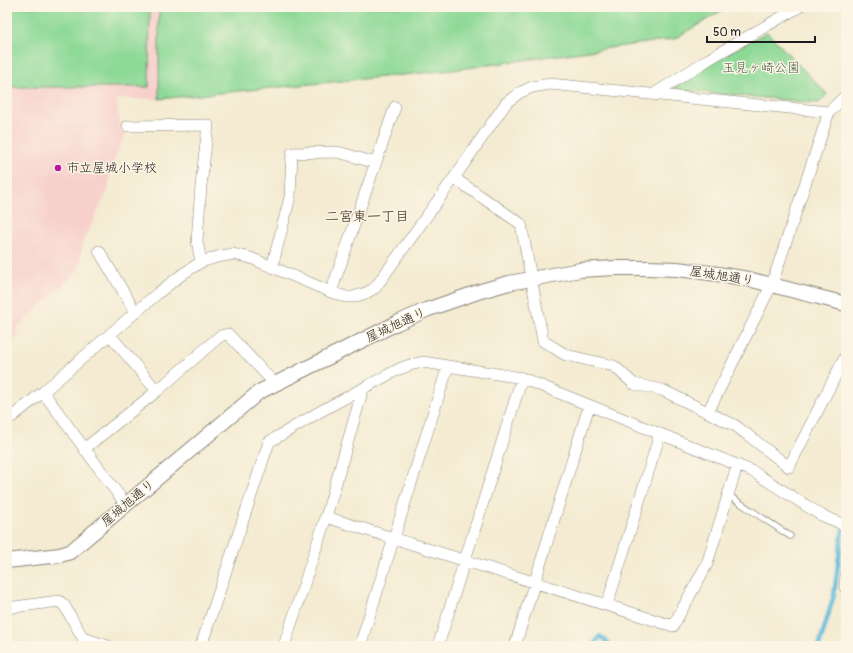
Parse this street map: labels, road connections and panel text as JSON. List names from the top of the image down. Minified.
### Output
{"streets":{"street":["屋城旭通り"]},"districts":["二宮東一丁目"],"parks":["玉見ヶ崎公園"],"places":["市立屋城小学校"],"scale_bar":"50 m"}
